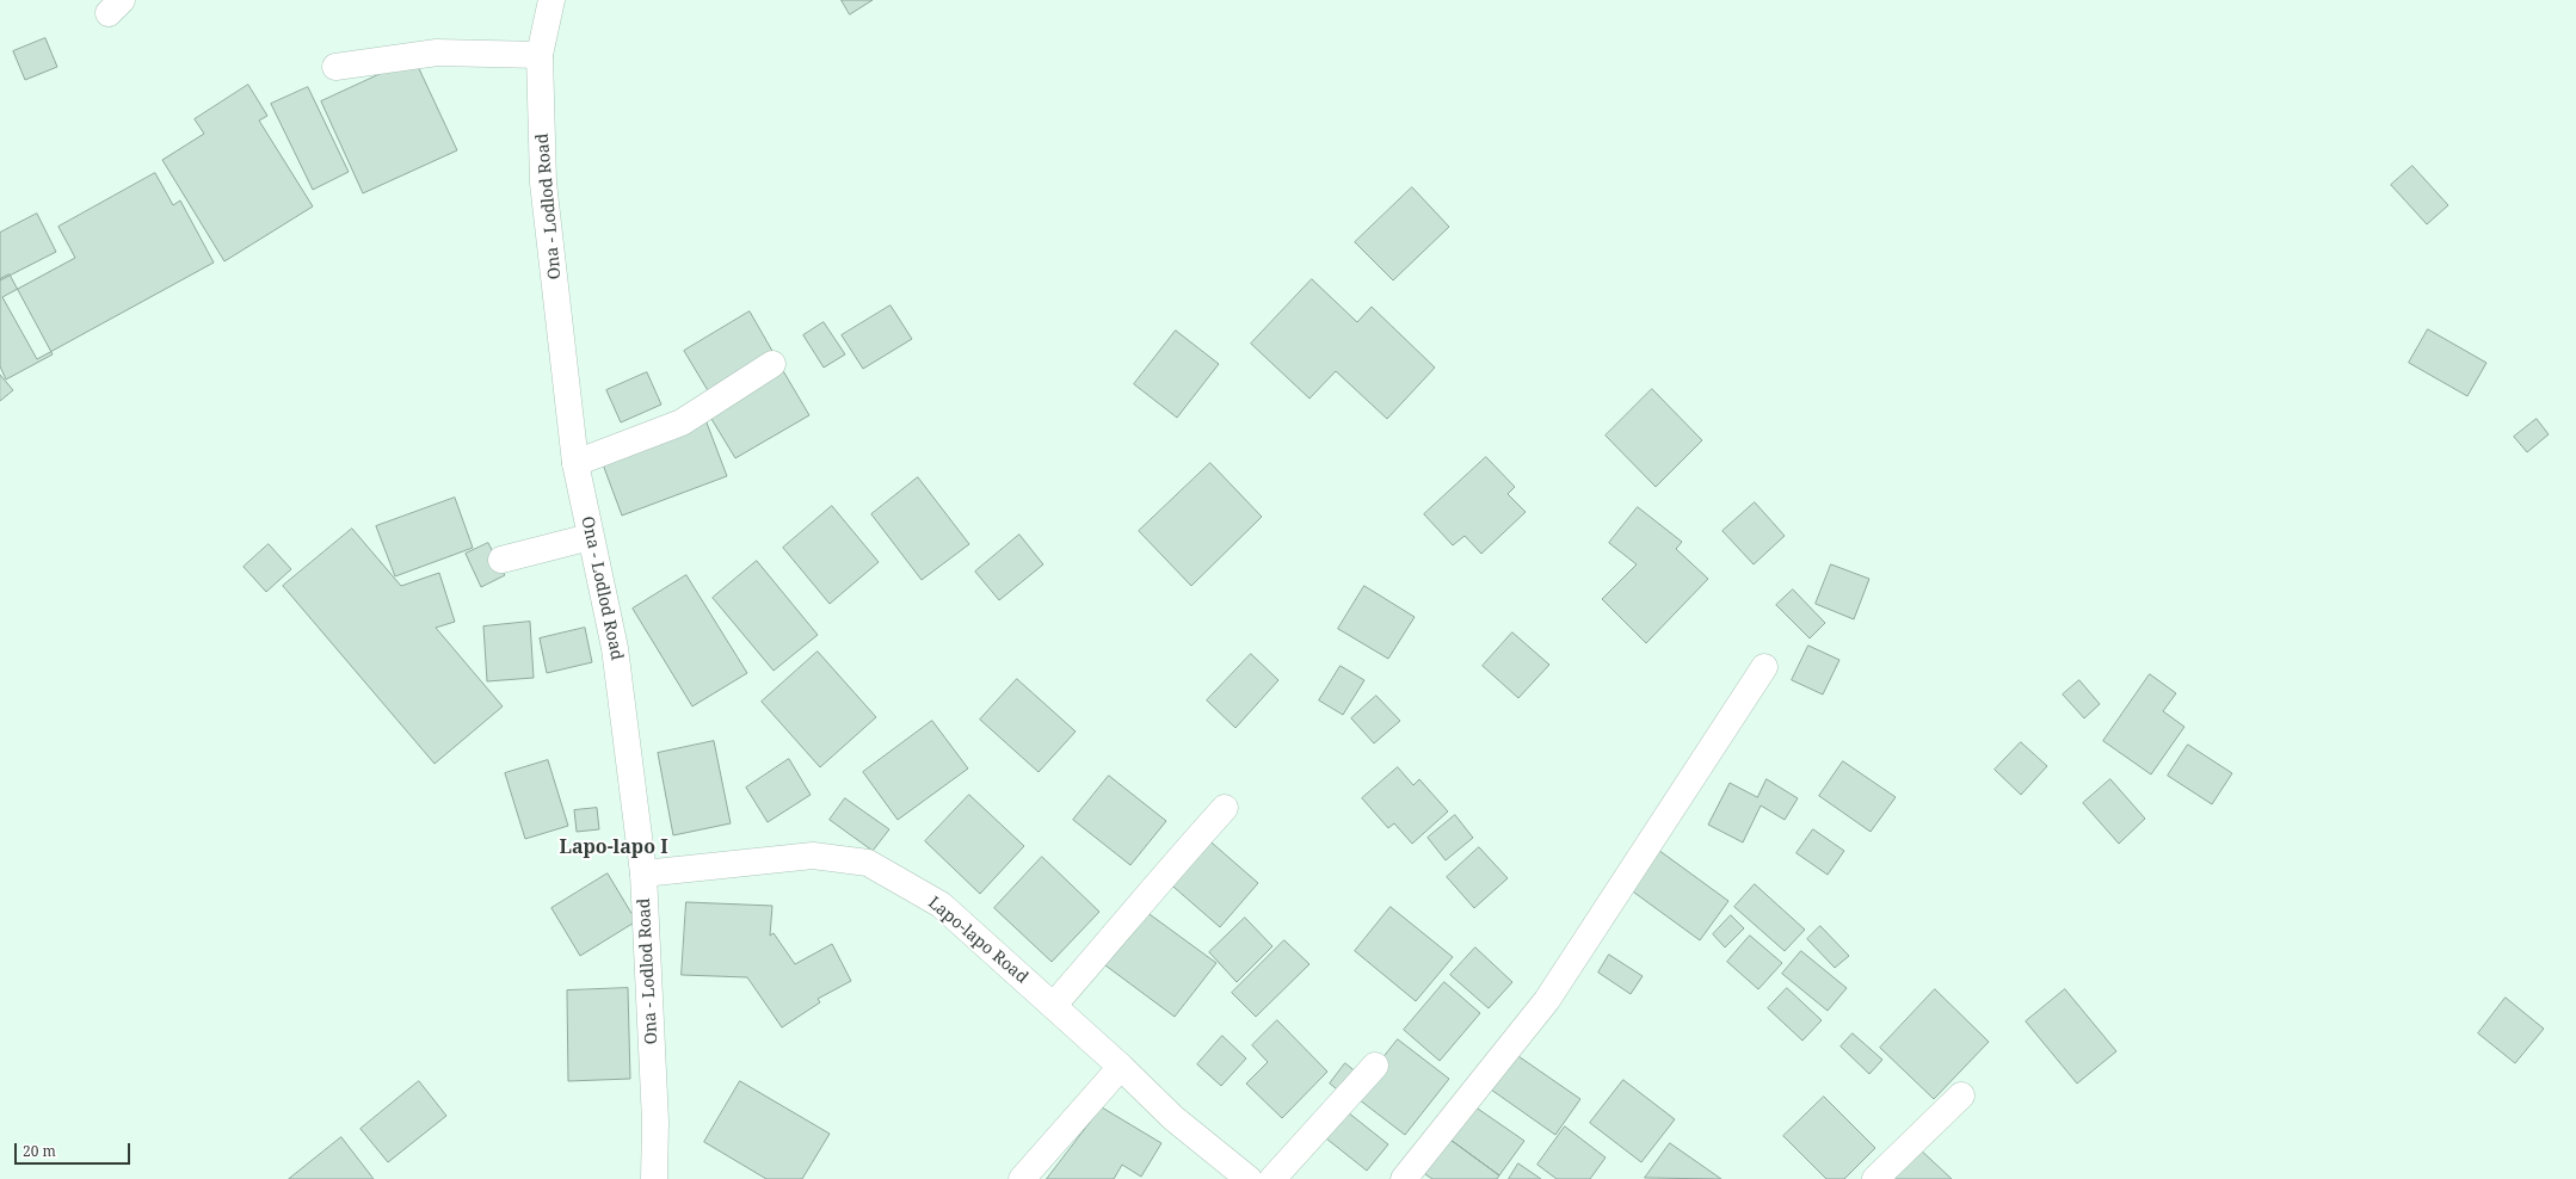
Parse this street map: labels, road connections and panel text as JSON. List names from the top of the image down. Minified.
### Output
{"streets":{"street":["Ona - Lodlod Road","Lapo-lapo Road"]},"crossings":[["Ona - Lodlod Road","Lapo-lapo Road"]],"districts":["Lapo-lapo I"],"scale_bar":"20 m"}
